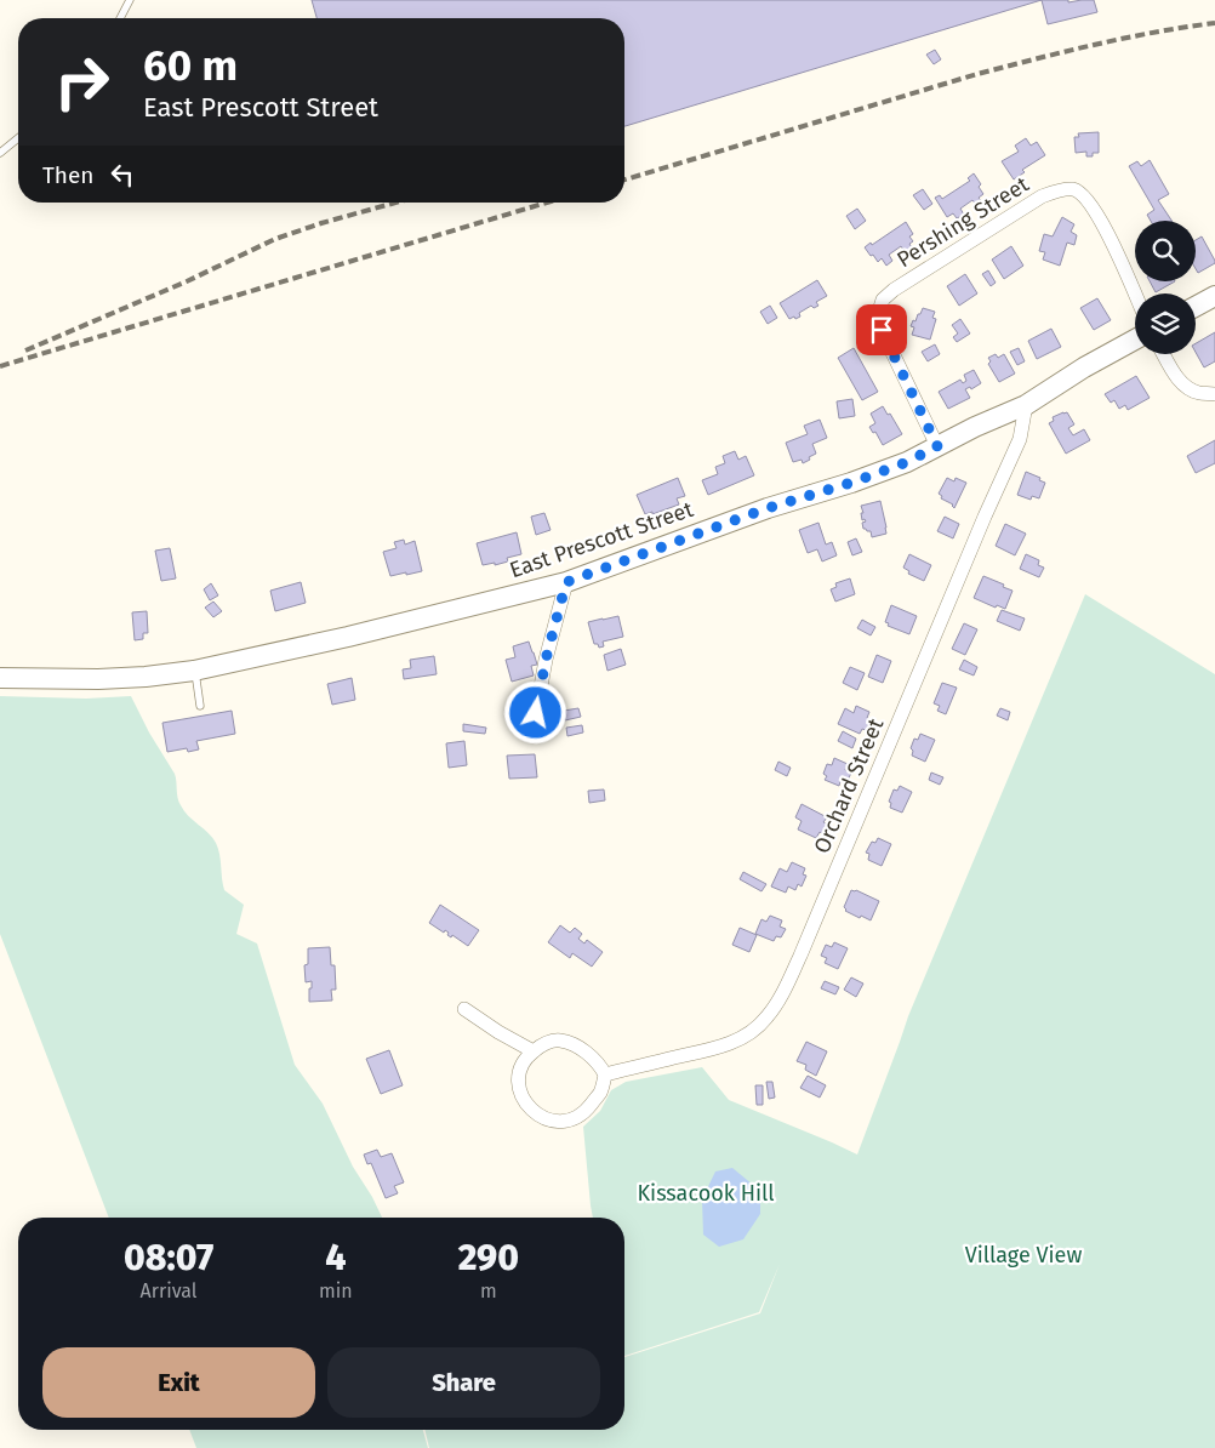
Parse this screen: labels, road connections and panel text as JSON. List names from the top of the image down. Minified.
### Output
{"streets":{"main road":["East Prescott Street"],"street":["Pershing Street","Orchard Street"]},"crossings":[["Pershing Street","East Prescott Street"],["East Prescott Street","Orchard Street"]],"parks":["Kissacook Hill","Village View"],"page":{"turn":["60 m","East Prescott Street"],"then":"Then","eta":["08:07","Arrival","4","min","290","m"],"buttons":["Exit","Share"]}}
